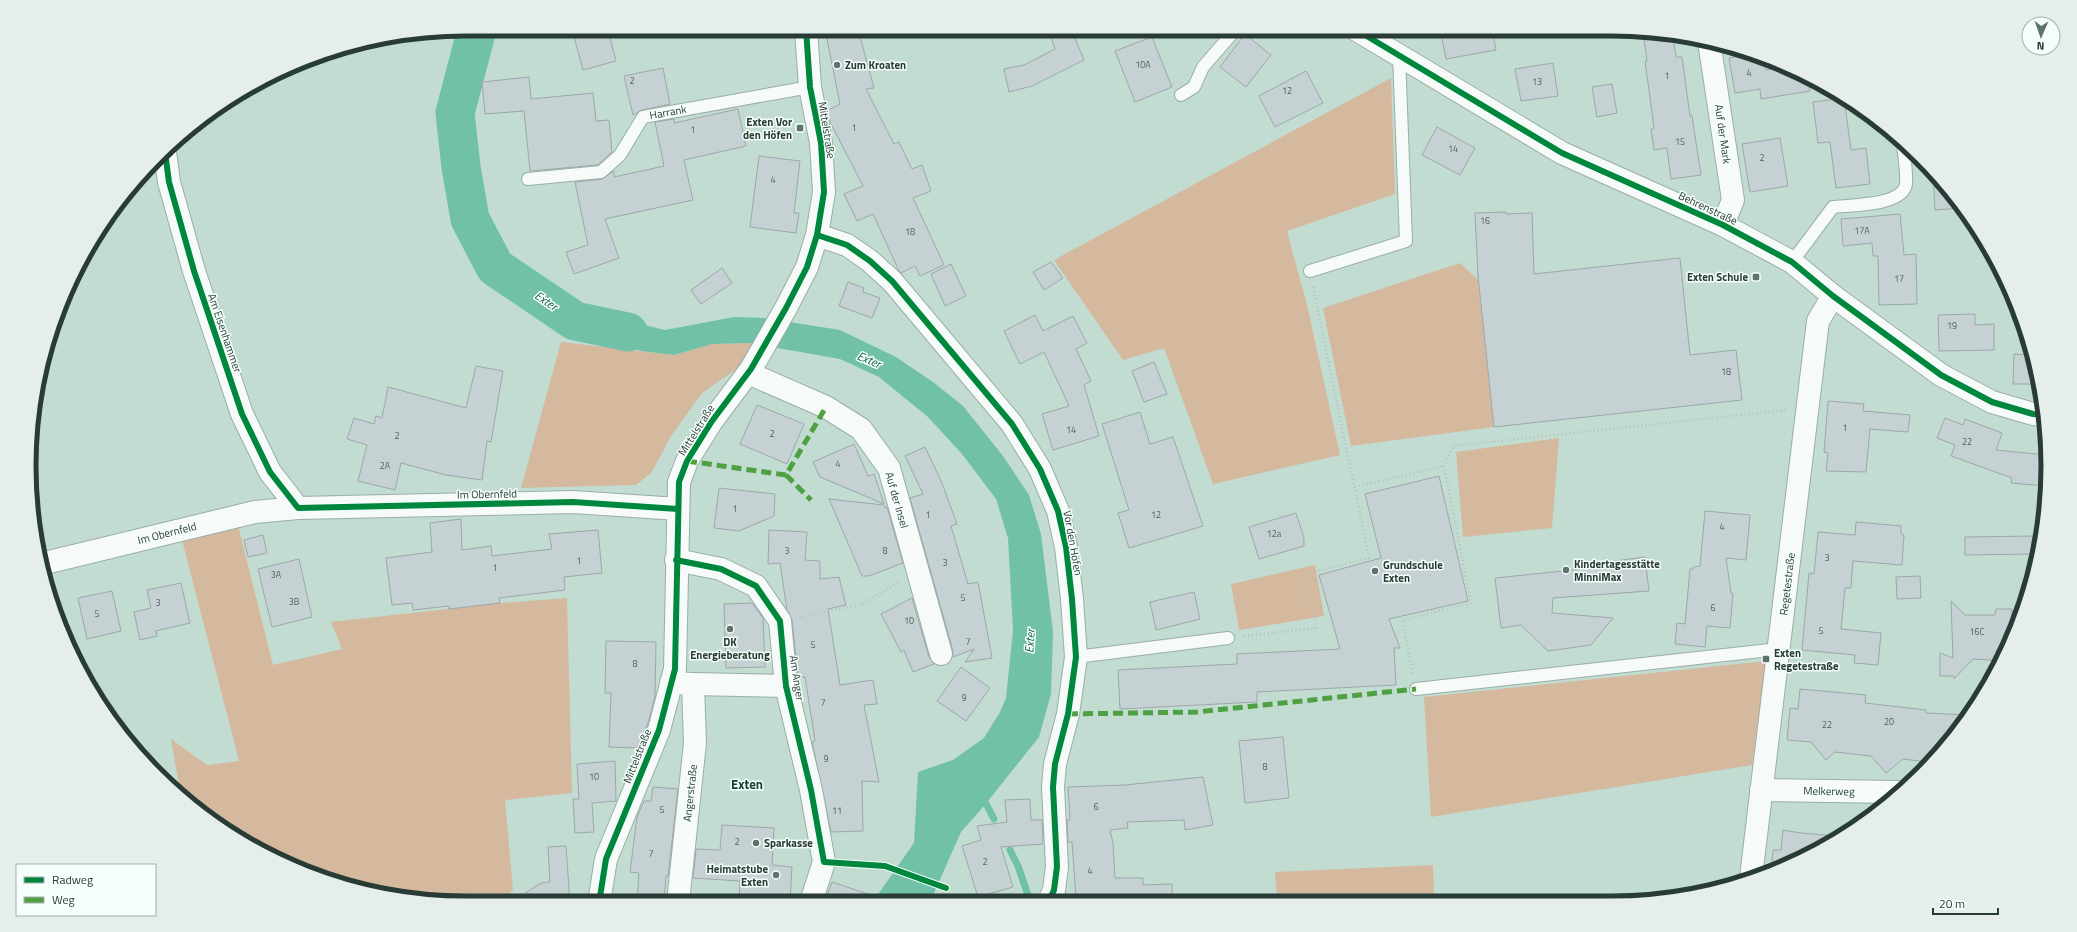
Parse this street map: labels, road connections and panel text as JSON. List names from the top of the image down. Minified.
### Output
{"streets":{"street":["Mittelstraße","Auf der Mark","Behrenstraße","Am Eisenhammer","Im Obernfeld","Auf der Insel","Vor den Höfen","Regetestraße","Am Anger","Melkerweg","Angerstraße"],"lane":["Harrank"]},"crossings":[["Harrank","Mittelstraße"],["Mittelstraße","Im Obernfeld"],["Mittelstraße","Auf der Insel"],["Mittelstraße","Vor den Höfen"],["Auf der Mark","Behrenstraße"],["Behrenstraße","Regetestraße"],["Am Eisenhammer","Im Obernfeld"],["Regetestraße","Melkerweg"]],"districts":["Exten"],"water":["Exter"],"places":{"other":["Zum Kroaten","Kindertagesstätte MinniMax","Grundschule Exten","DK Energieberatung","Sparkasse","Heimatstube Exten"],"transit":["Exten Vor den Höfen","Exten Schule","Exten Regetestraße"]},"house_numbers":["10A","4","1","2","13","12","1","1","15","14","2","4","16","17A","18","17","19","18","1","14","2","2","22","4","2A","1","1","12","4","12a","3","8","3","1","3","1","3A","5","3B","3","6","5","10","5","16C","7","5","8","9","7","20","22","9","8","10","6","5","11","2","7","2","4"],"legend":["Radweg","Weg"],"scale_bar":"20 m","north":"bottom"}
